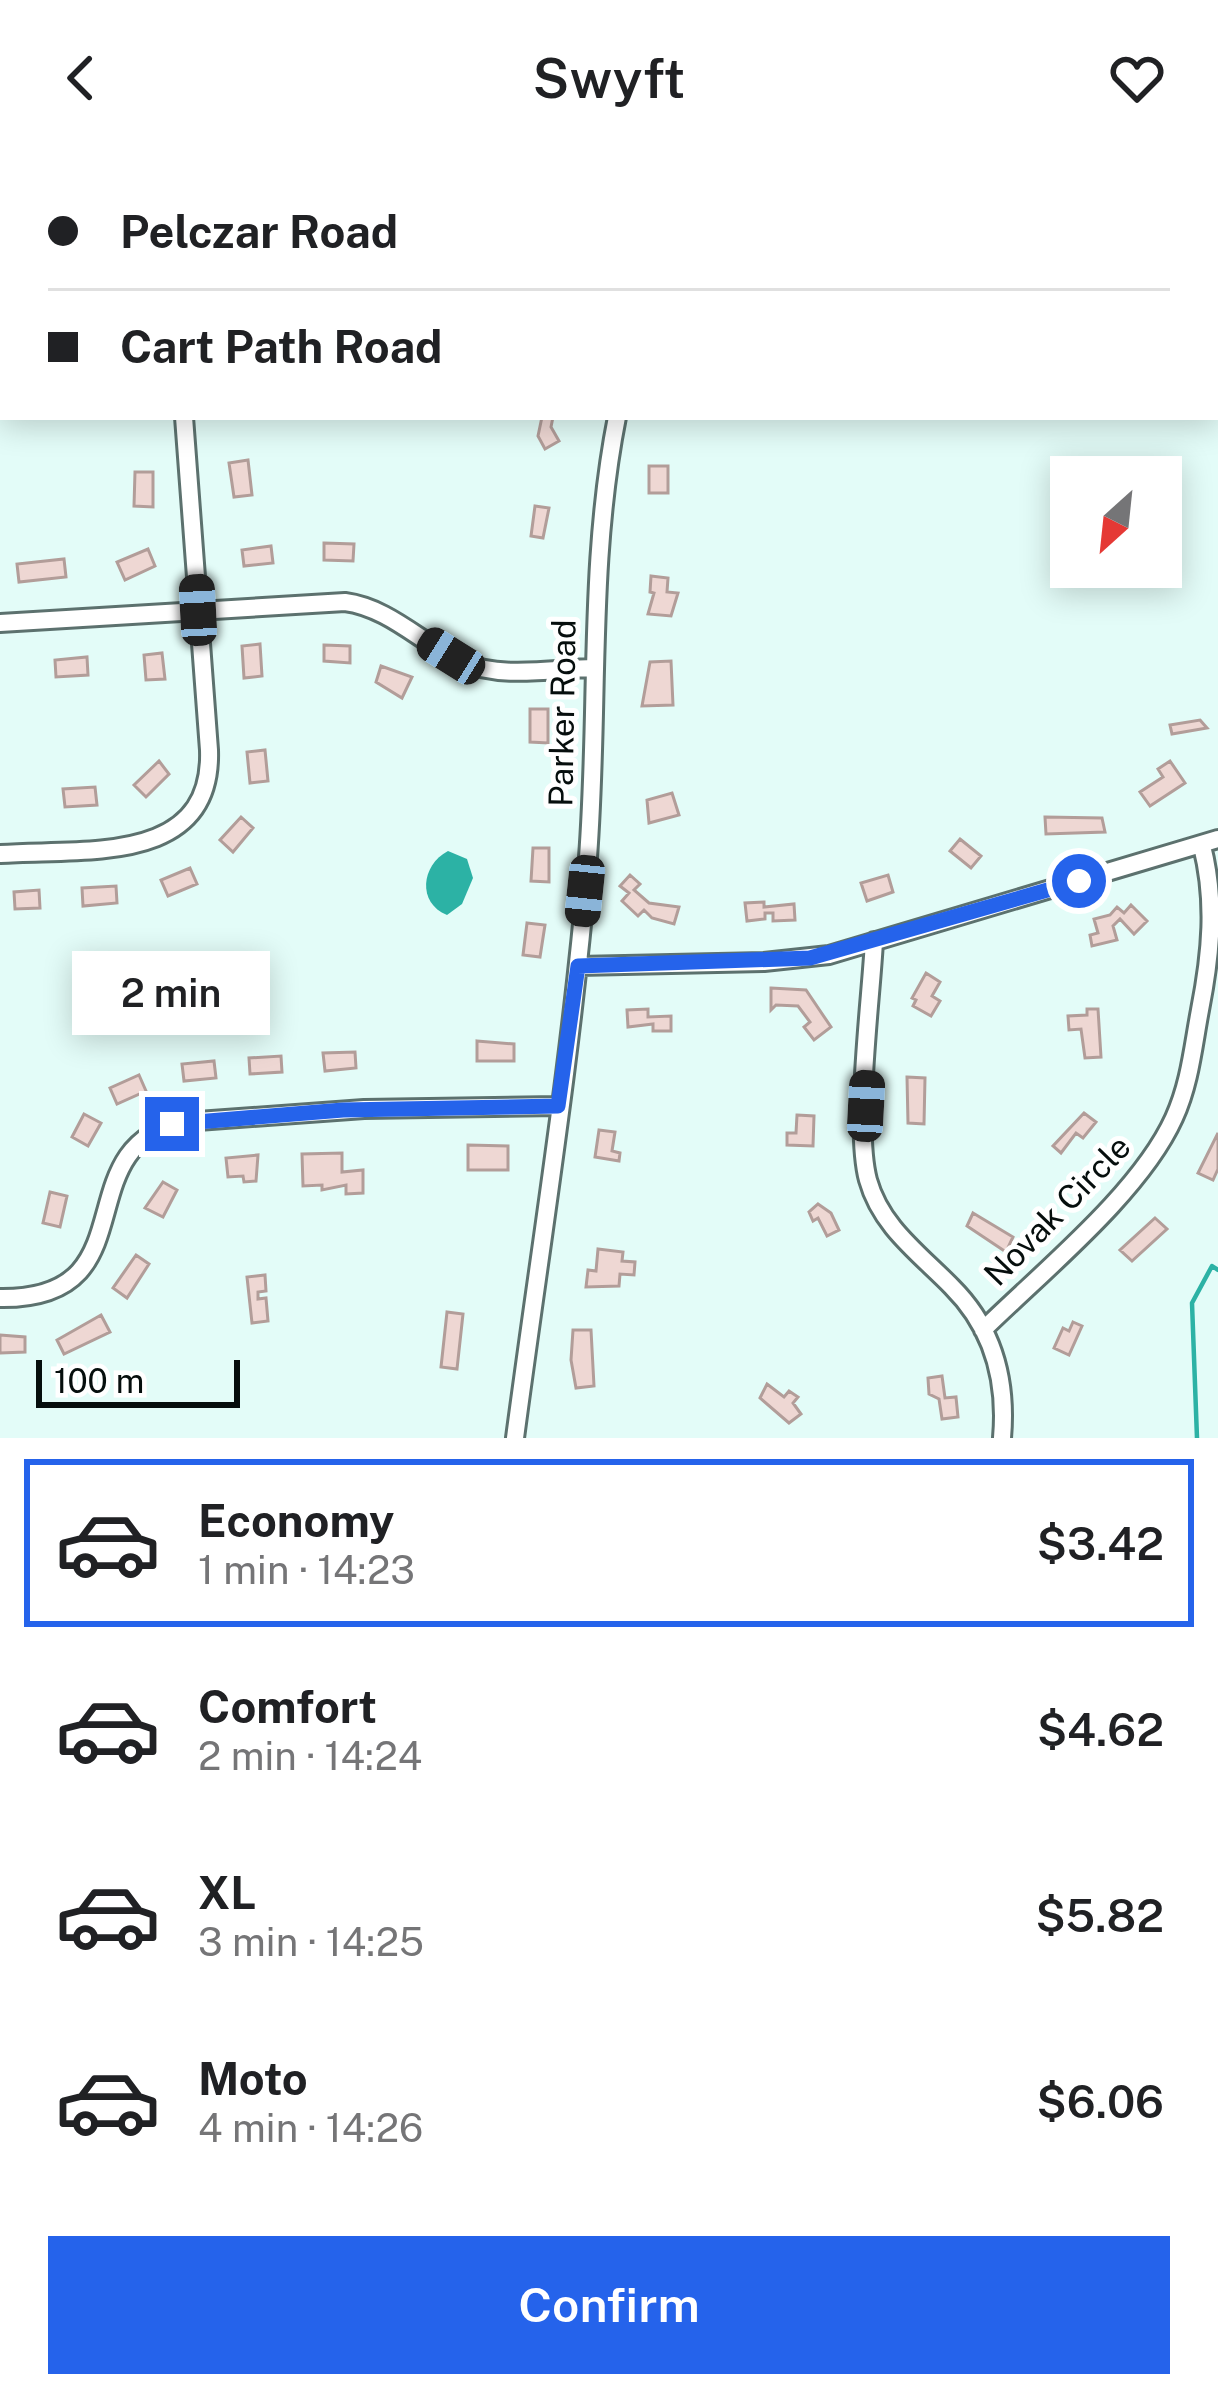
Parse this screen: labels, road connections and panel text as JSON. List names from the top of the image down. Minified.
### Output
{"streets":{"street":["Parker Road","Novak Circle"]},"scale_bar":"100 m","north":"bottom left","page":{"header":"Swyft","banner":["Pelczar Road","Cart Path Road"],"bubble":"2 min","scale":"100 m","list":[{"name":"Economy","note":"1 min · 14:23","value":"$3.42"},{"name":"Comfort","note":"2 min · 14:24","value":"$4.62"},{"name":"XL","note":"3 min · 14:25","value":"$5.82"},{"name":"Moto","note":"4 min · 14:26","value":"$6.06"}],"buttons":"Confirm"}}
